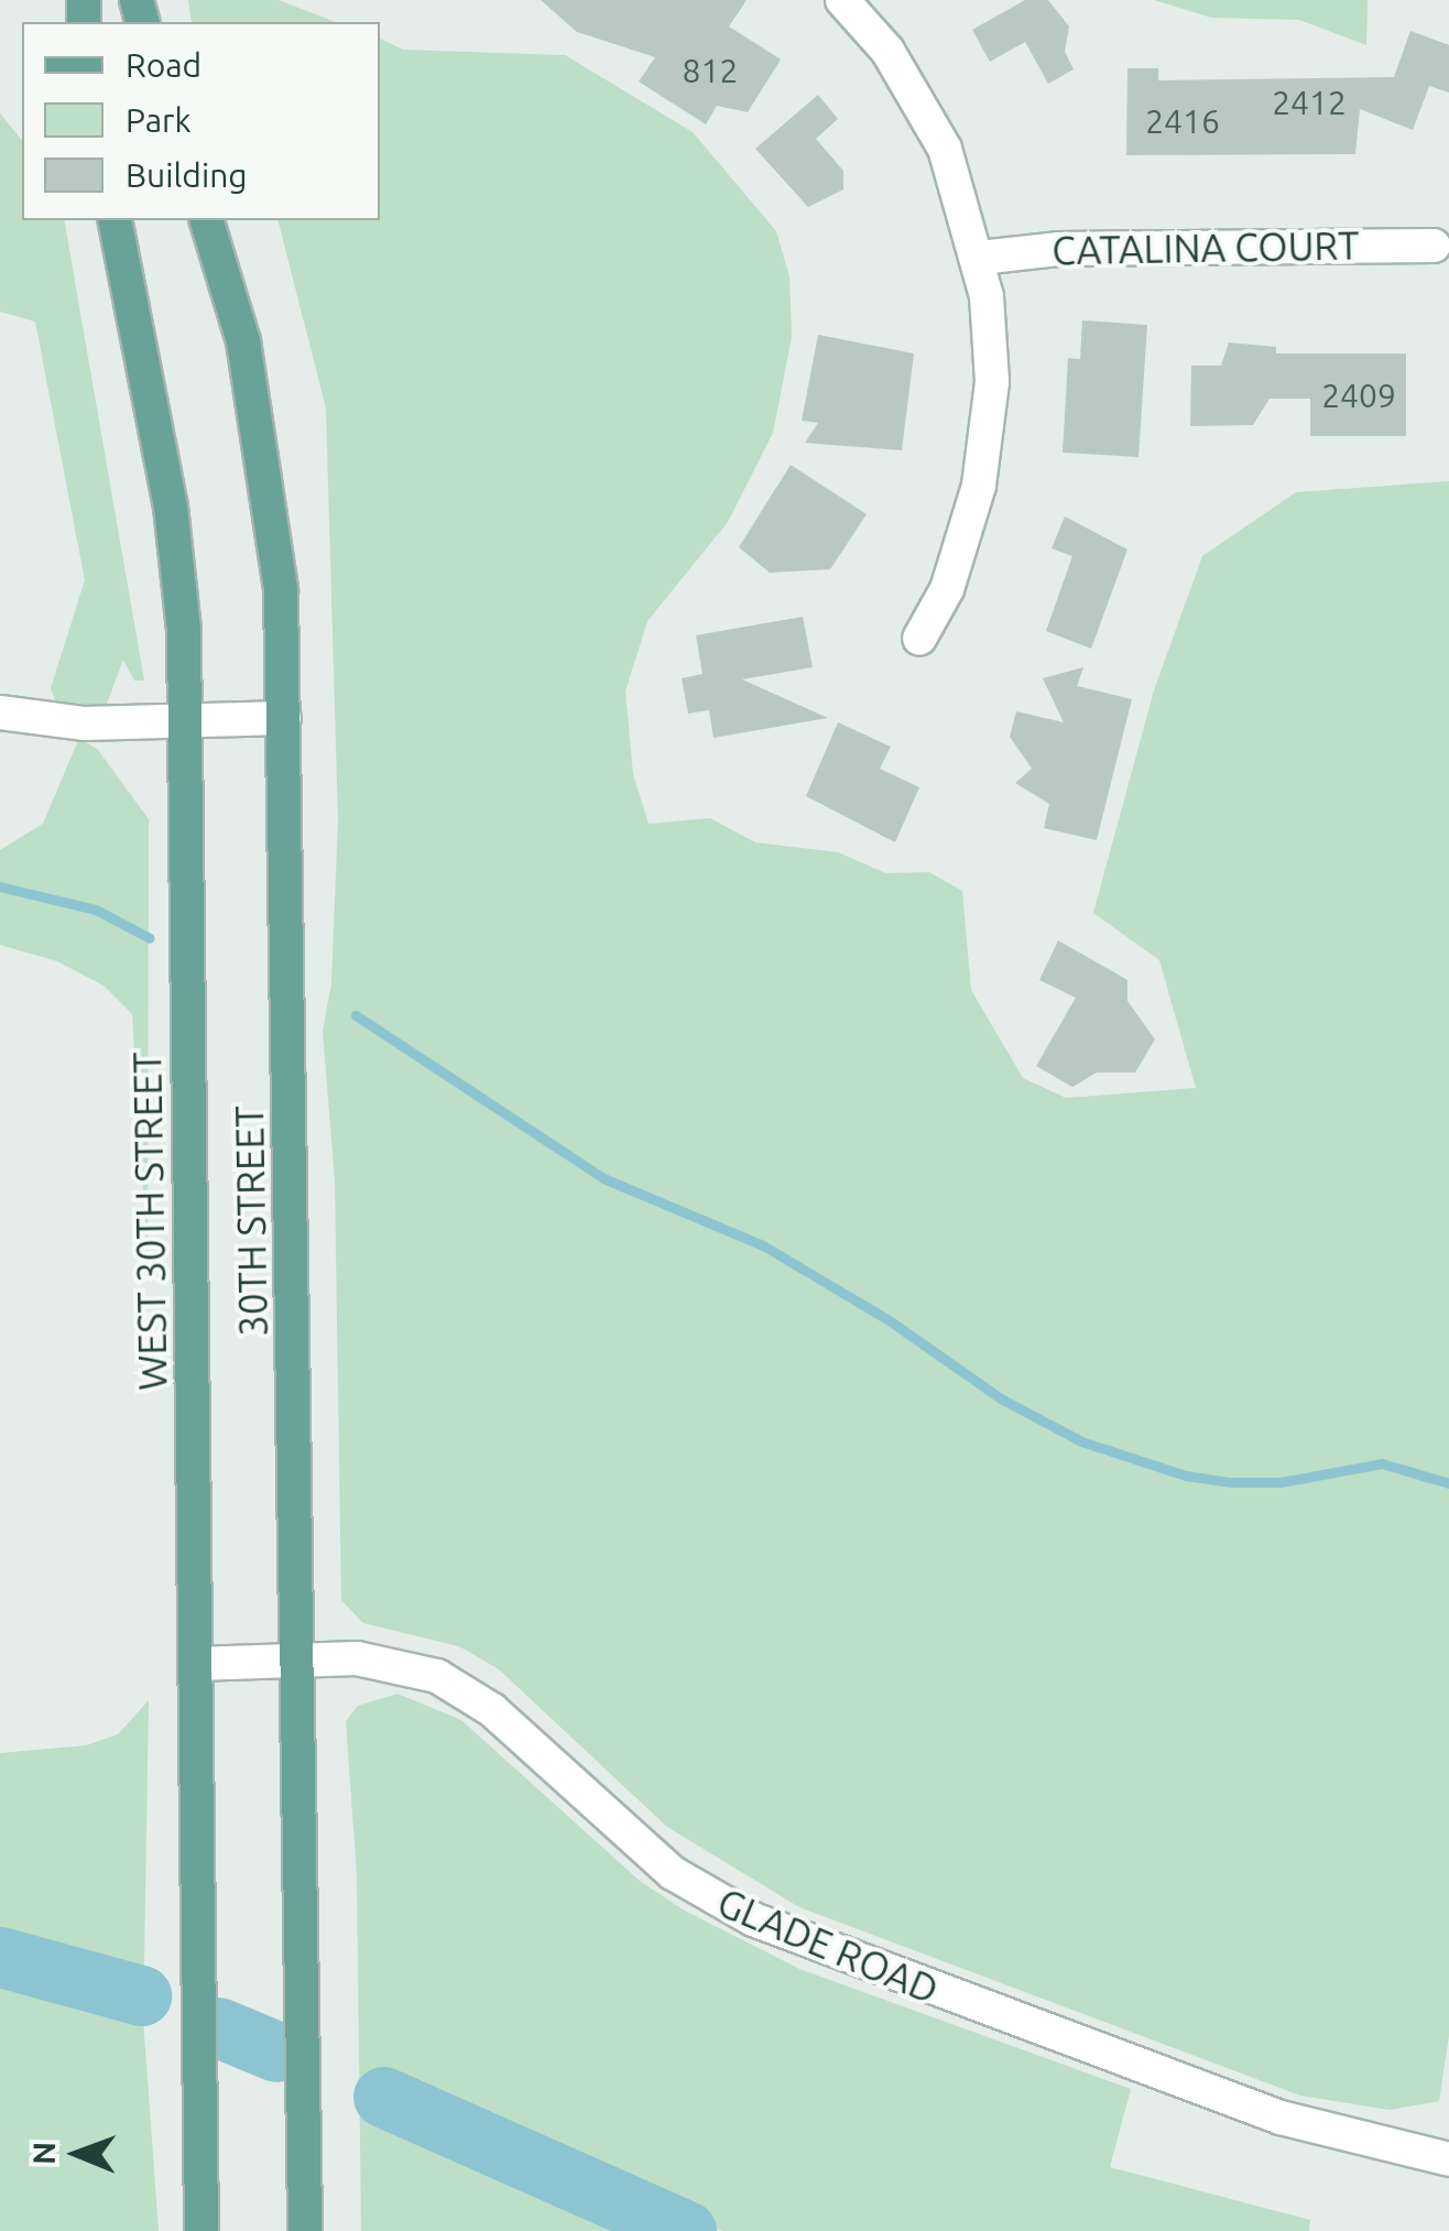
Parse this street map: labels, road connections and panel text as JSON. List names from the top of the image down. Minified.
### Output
{"streets":{"main road":["WEST 30TH STREET","30TH STREET"],"street":["CATALINA COURT","GLADE ROAD"]},"crossings":[["WEST 30TH STREET","GLADE ROAD"],["30TH STREET","GLADE ROAD"]],"house_numbers":["812","2412","2416","2409"],"legend":["Road","Park","Building"],"north":"left"}
